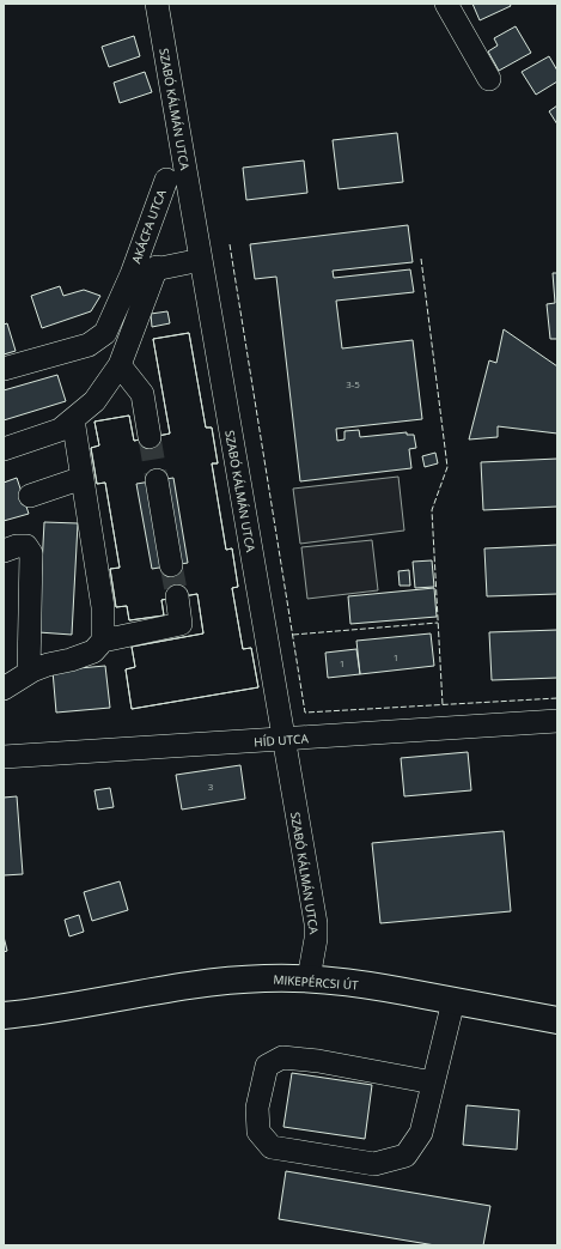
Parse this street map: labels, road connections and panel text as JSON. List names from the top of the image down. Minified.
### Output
{"streets":{"main road":["MIKEPÉRCSI ÚT"],"street":["SZABÓ KÁLMÁN UTCA","AKÁCFA UTCA","HÍD UTCA"]},"crossings":[["SZABÓ KÁLMÁN UTCA","AKÁCFA UTCA"],["SZABÓ KÁLMÁN UTCA","HÍD UTCA"],["SZABÓ KÁLMÁN UTCA","MIKEPÉRCSI ÚT"]],"house_numbers":["3-5","1","1","3"]}
